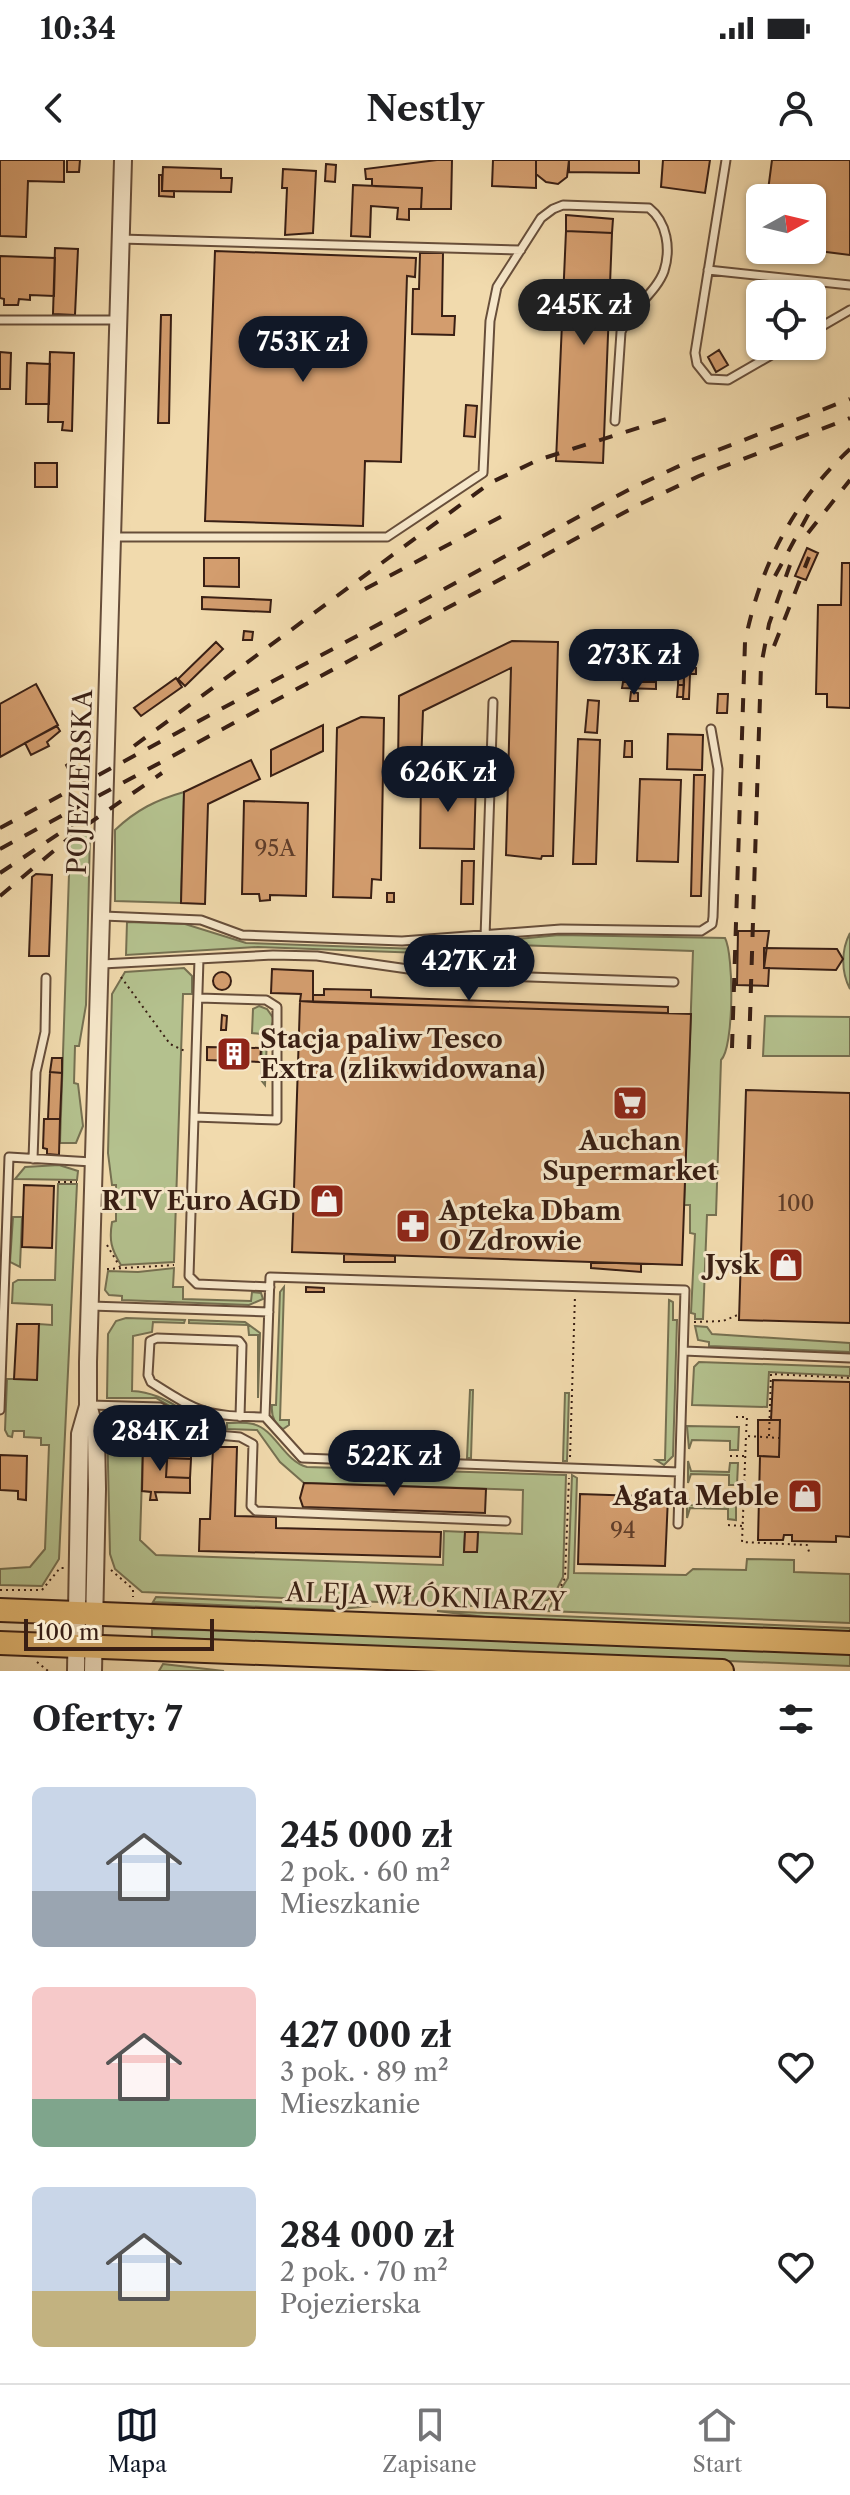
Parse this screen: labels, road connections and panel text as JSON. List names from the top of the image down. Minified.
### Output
{"streets":{"main road":["ALEJA WŁÓKNIARZY"],"street":["POJEZIERSKA"]},"crossings":[["POJEZIERSKA","ALEJA WŁÓKNIARZY"]],"places":{"building":["Stacja paliw Tesco Extra (zlikwidowana)"],"supermarket":["Auchan Supermarket"],"shop":["RTV Euro AGD","Jysk","Agata Meble"],"pharmacy":["Apteka Dbam O Zdrowie"]},"house_numbers":["95A","100","94"],"scale_bar":"100 m","north":"right","page":{"status":"10:34","header":"Nestly","price":["245K zł","753K zł","273K zł","626K zł","427K zł","284K zł","522K zł"],"scale":"100 m","heading":"Oferty: 7","list":[{"name":"245 000 zł","note":"2 pok. · 60 m² · Mieszkanie"},{"name":"427 000 zł","note":"3 pok. · 89 m² · Mieszkanie"},{"name":"284 000 zł","note":"2 pok. · 70 m² · Pojezierska"}],"tabs":["Mapa","Zapisane","Start"]}}
